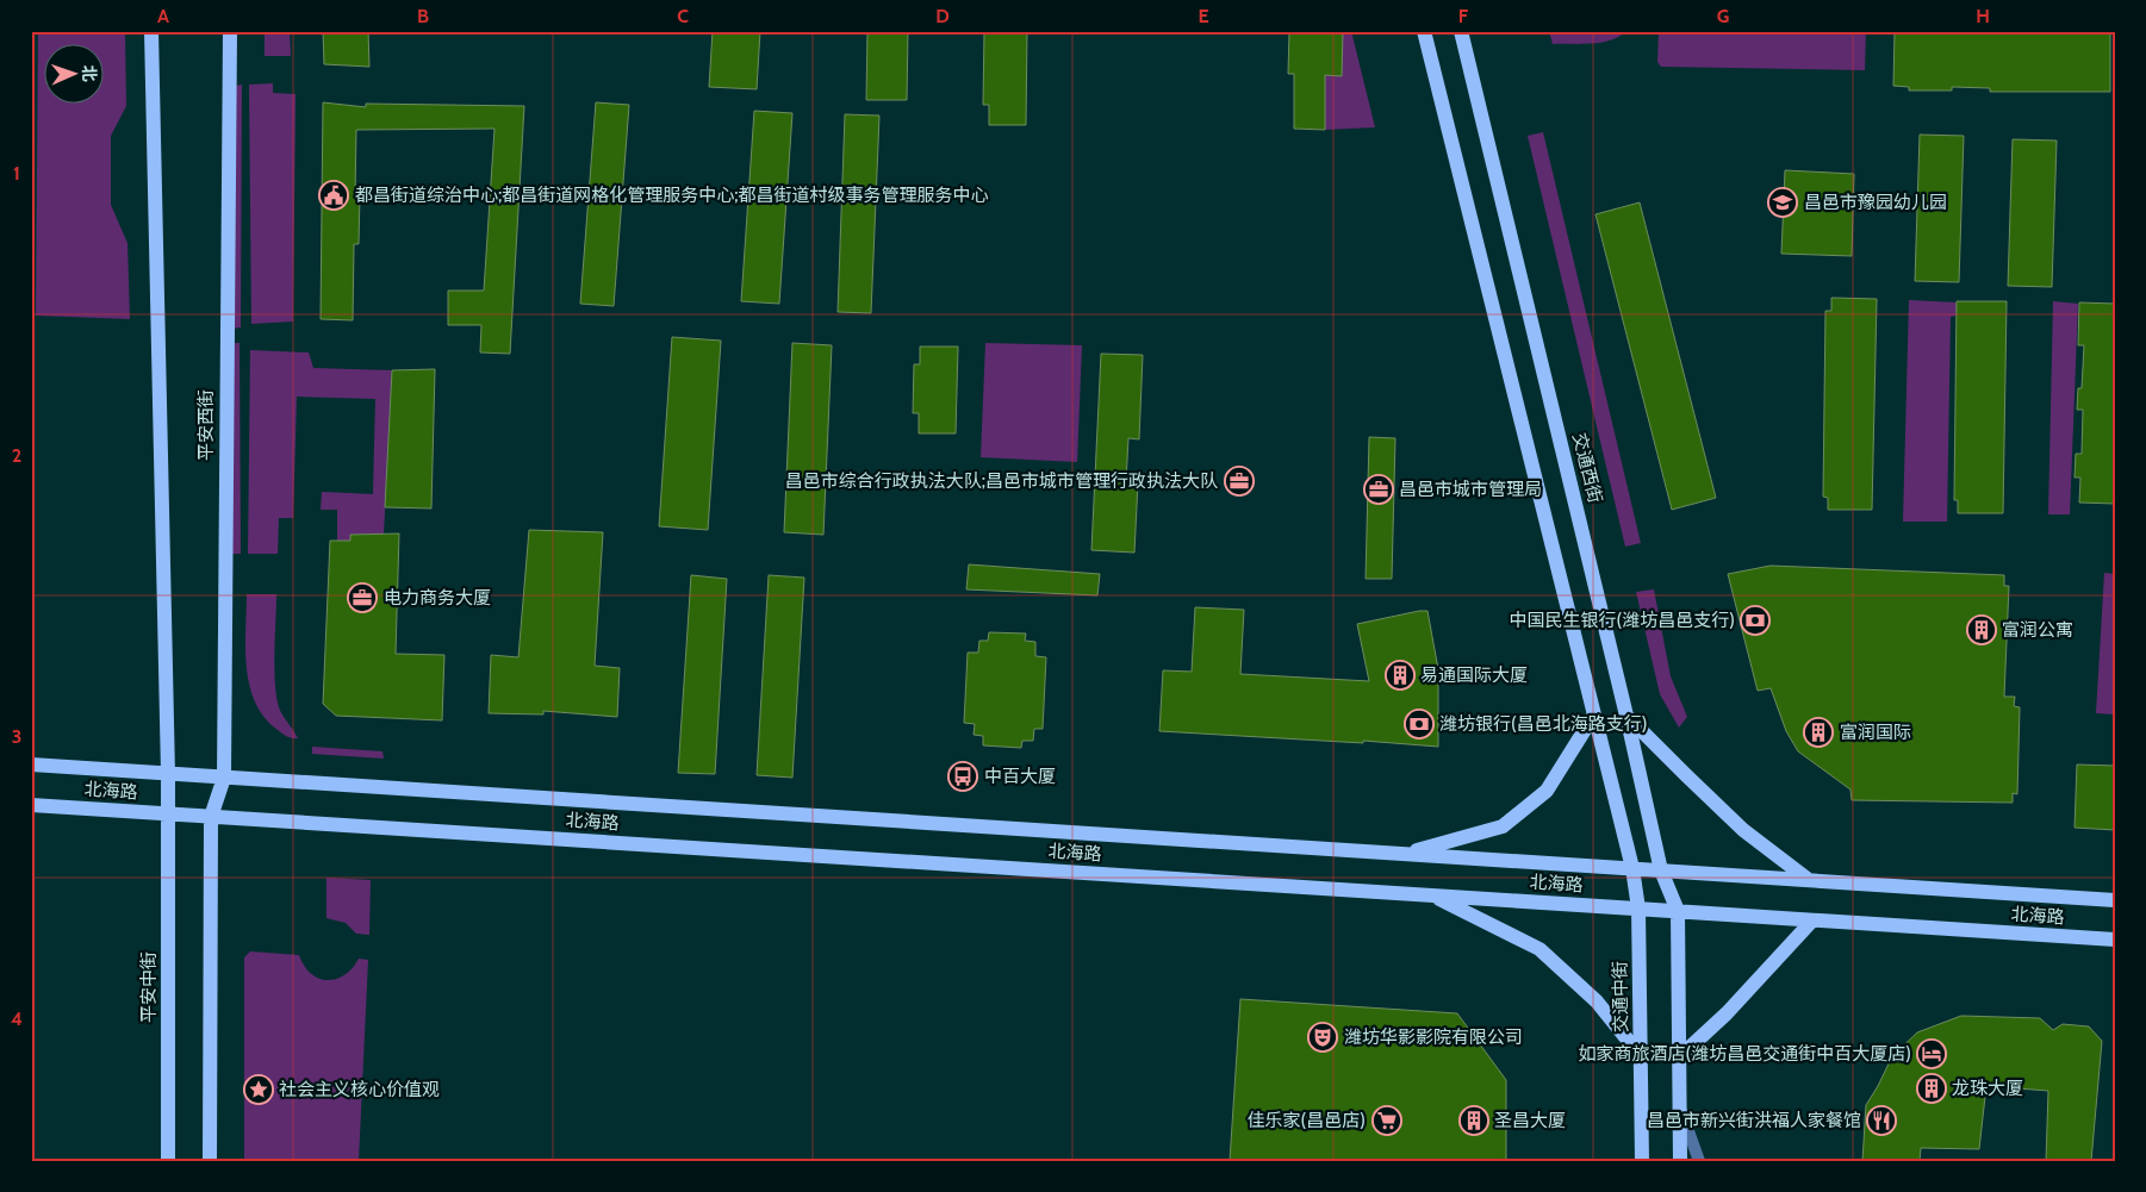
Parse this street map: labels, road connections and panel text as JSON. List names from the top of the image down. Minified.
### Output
{"streets":{"main road":["平安西街","交通西街","北海路","平安中街","交通中街"]},"crossings":[["平安西街","北海路"],["交通西街","北海路"],["北海路","平安中街"],["北海路","交通中街"]],"places":{"public building":["都昌街道综治中心;都昌街道网格化管理服务中心;都昌街道村级事务管理服务中心"],"school or university":["昌邑市豫园幼儿园"],"office":["昌邑市综合行政执法大队;昌邑市城市管理行政执法大队","昌邑市城市管理局","电力商务大厦"],"bank":["中国民生银行(潍坊昌邑支行)","潍坊银行(昌邑北海路支行)"],"building":["富润公寓","易通国际大厦","富润国际","龙珠大厦","圣昌大厦"],"bus stop":["中百大厦"],"theatre":["潍坊华影影院有限公司"],"hotel":["如家商旅酒店(潍坊昌邑交通街中百大厦店)"],"place":["社会主义核心价值观"],"supermarket":["佳乐家(昌邑店)"],"restaurant":["昌邑市新兴街洪福人家餐馆"]},"north":"right","grid":{"columns":["A","B","C","D","E","F","G","H"],"rows":["1","2","3","4"]}}
